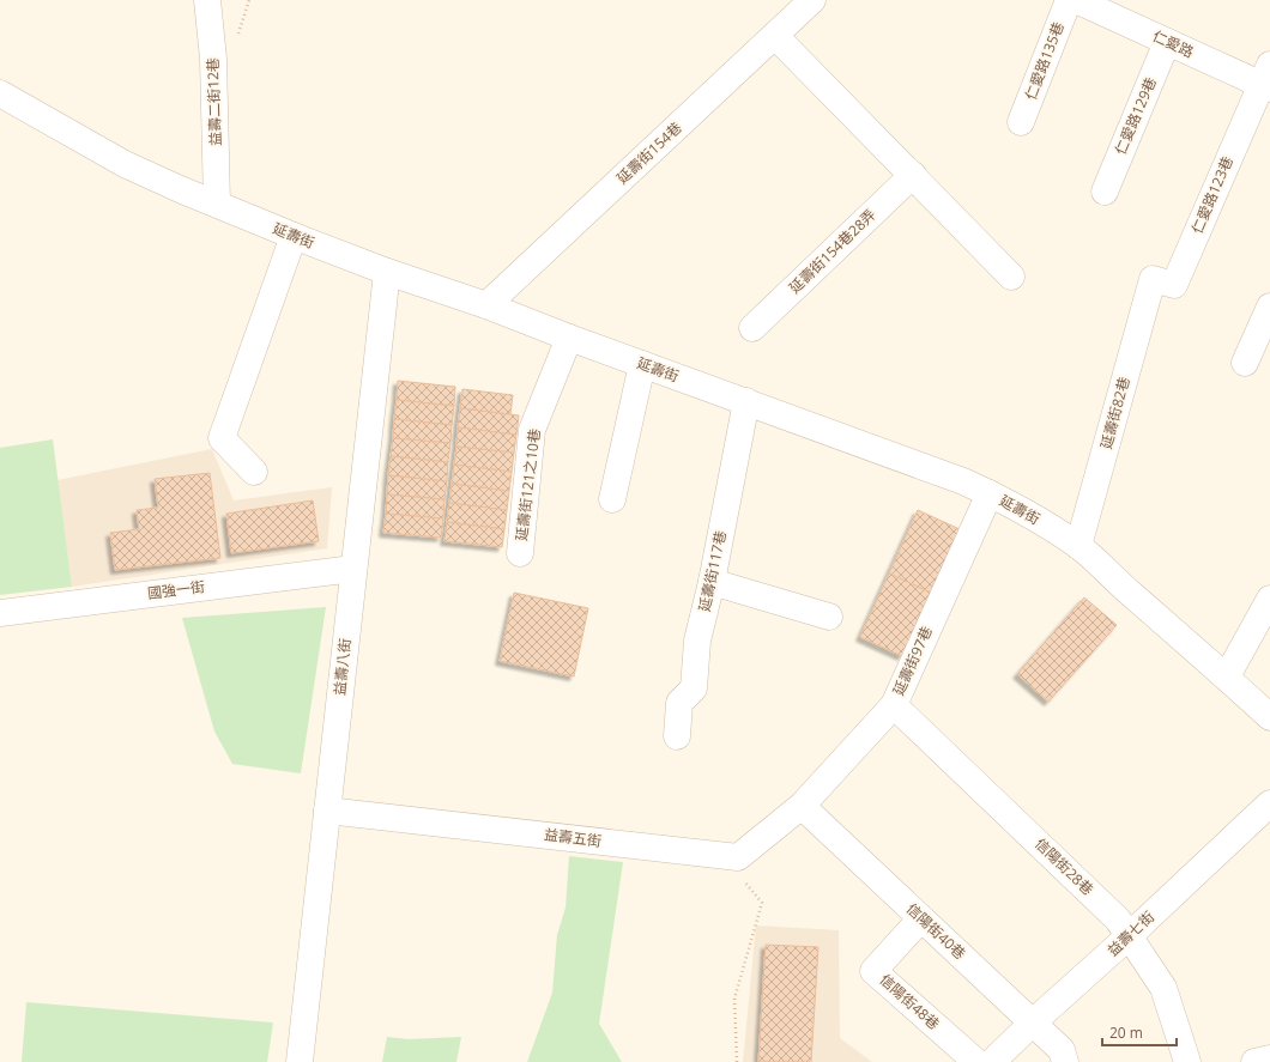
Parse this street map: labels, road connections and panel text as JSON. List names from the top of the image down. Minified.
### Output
{"streets":{"street":["仁愛路","仁愛路135巷","益壽二街12巷","仁愛路129巷","延壽街154巷","仁愛路123巷","延壽街","延壽街154巷28弄","延壽街82巷","延壽街121之10巷","延壽街117巷","國強一街","延壽街97巷","益壽八街","益壽五街","信陽街28巷","信陽街40巷","益壽七街","信陽街48巷"]},"crossings":[["仁愛路","仁愛路129巷"],["仁愛路","仁愛路123巷"],["益壽二街12巷","延壽街"],["延壽街154巷","延壽街"],["仁愛路123巷","延壽街82巷"],["延壽街","延壽街82巷"],["延壽街","延壽街121之10巷"],["延壽街","延壽街117巷"],["延壽街","延壽街97巷"],["延壽街","益壽八街"],["國強一街","益壽八街"],["延壽街97巷","益壽五街"],["延壽街97巷","信陽街28巷"],["延壽街97巷","信陽街40巷"],["益壽八街","益壽五街"],["益壽五街","信陽街40巷"],["信陽街28巷","益壽七街"],["信陽街40巷","益壽七街"],["信陽街40巷","信陽街48巷"]],"scale_bar":"20 m"}
